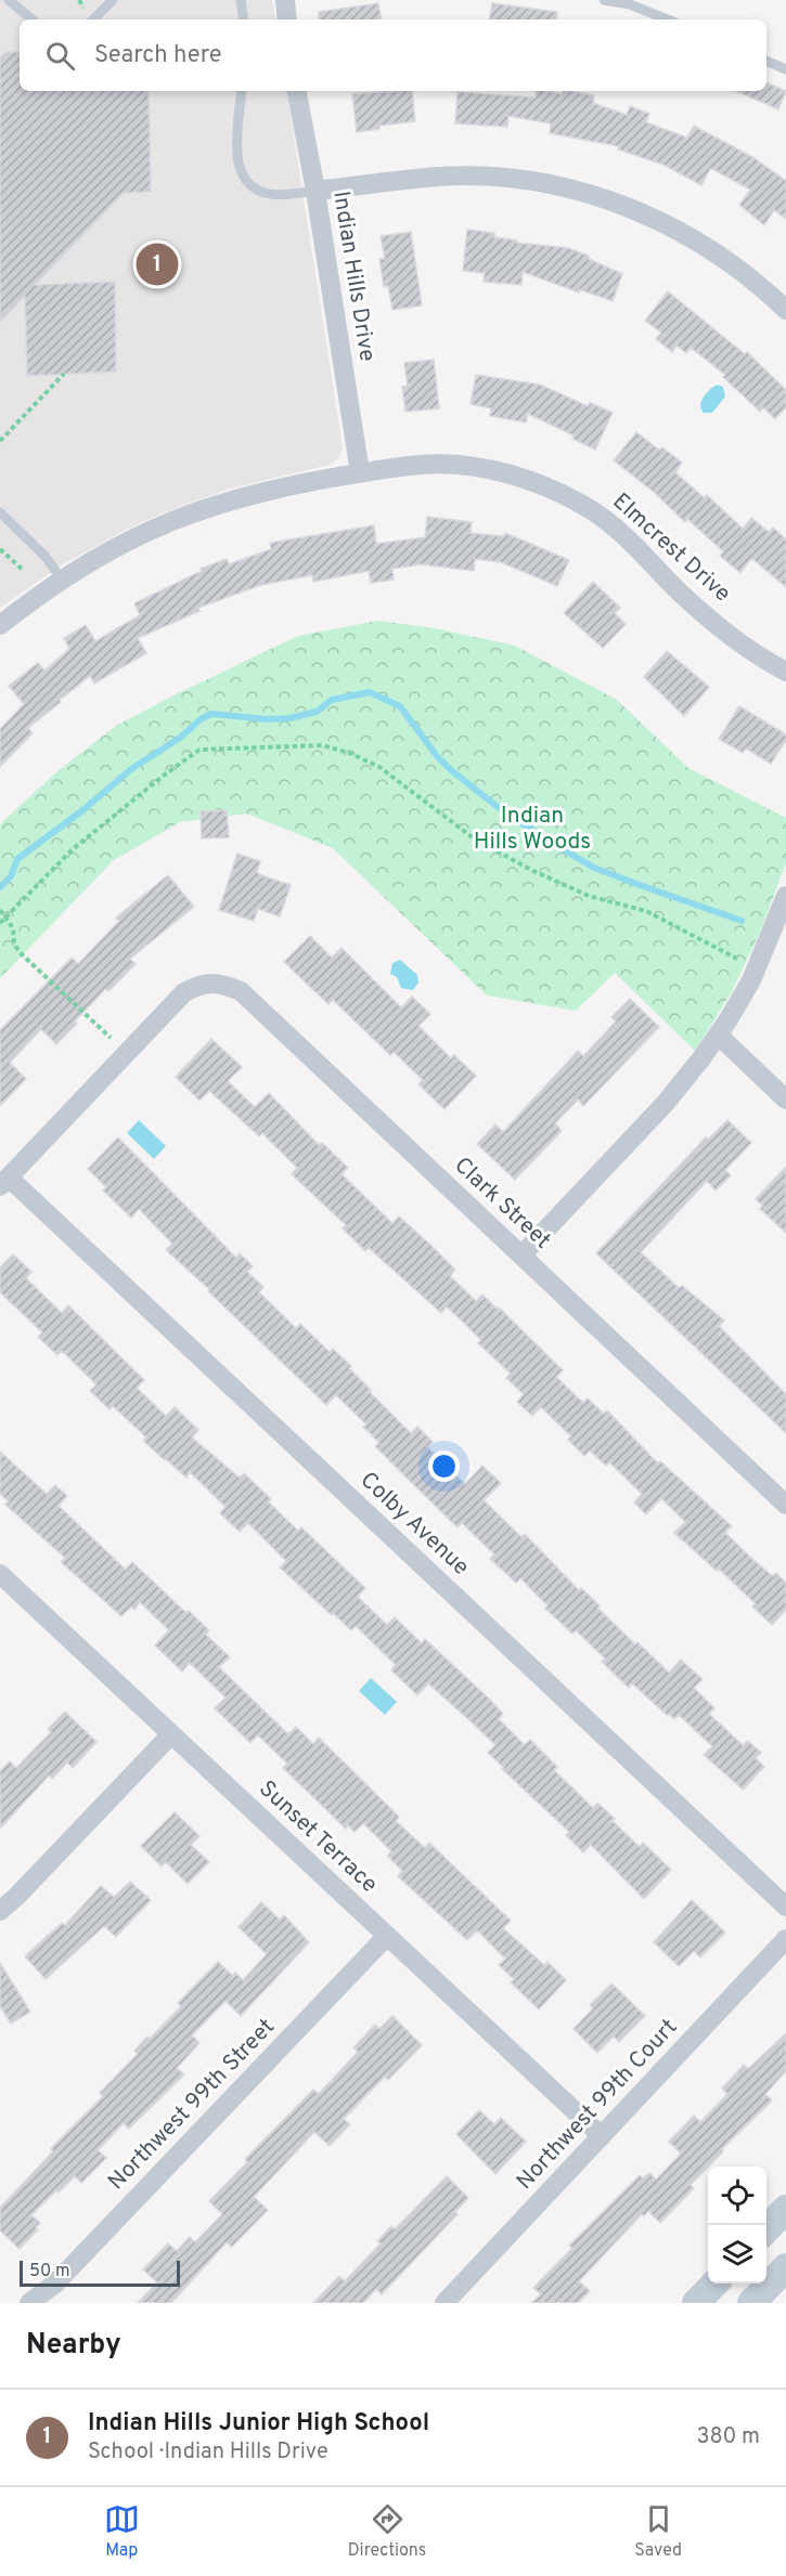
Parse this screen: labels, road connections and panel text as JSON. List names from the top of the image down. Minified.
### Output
{"streets":{"street":["Indian Hills Drive","Elmcrest Drive","Clark Street","Colby Avenue","Sunset Terrace","Northwest 99th Street","Northwest 99th Court"]},"crossings":[["Indian Hills Drive","Elmcrest Drive"],["Clark Street","Colby Avenue"],["Sunset Terrace","Northwest 99th Street"],["Sunset Terrace","Northwest 99th Court"]],"parks":["Indian Hills Woods"],"scale_bar":"50 m","page":{"search":"Search here","pins":"1","scale":"50 m","heading":"Nearby","list":[{"mark":"1","name":"Indian Hills Junior High School","note":"School · Indian Hills Drive","value":"380 m"}],"nav":["Map","Directions","Saved"]}}
